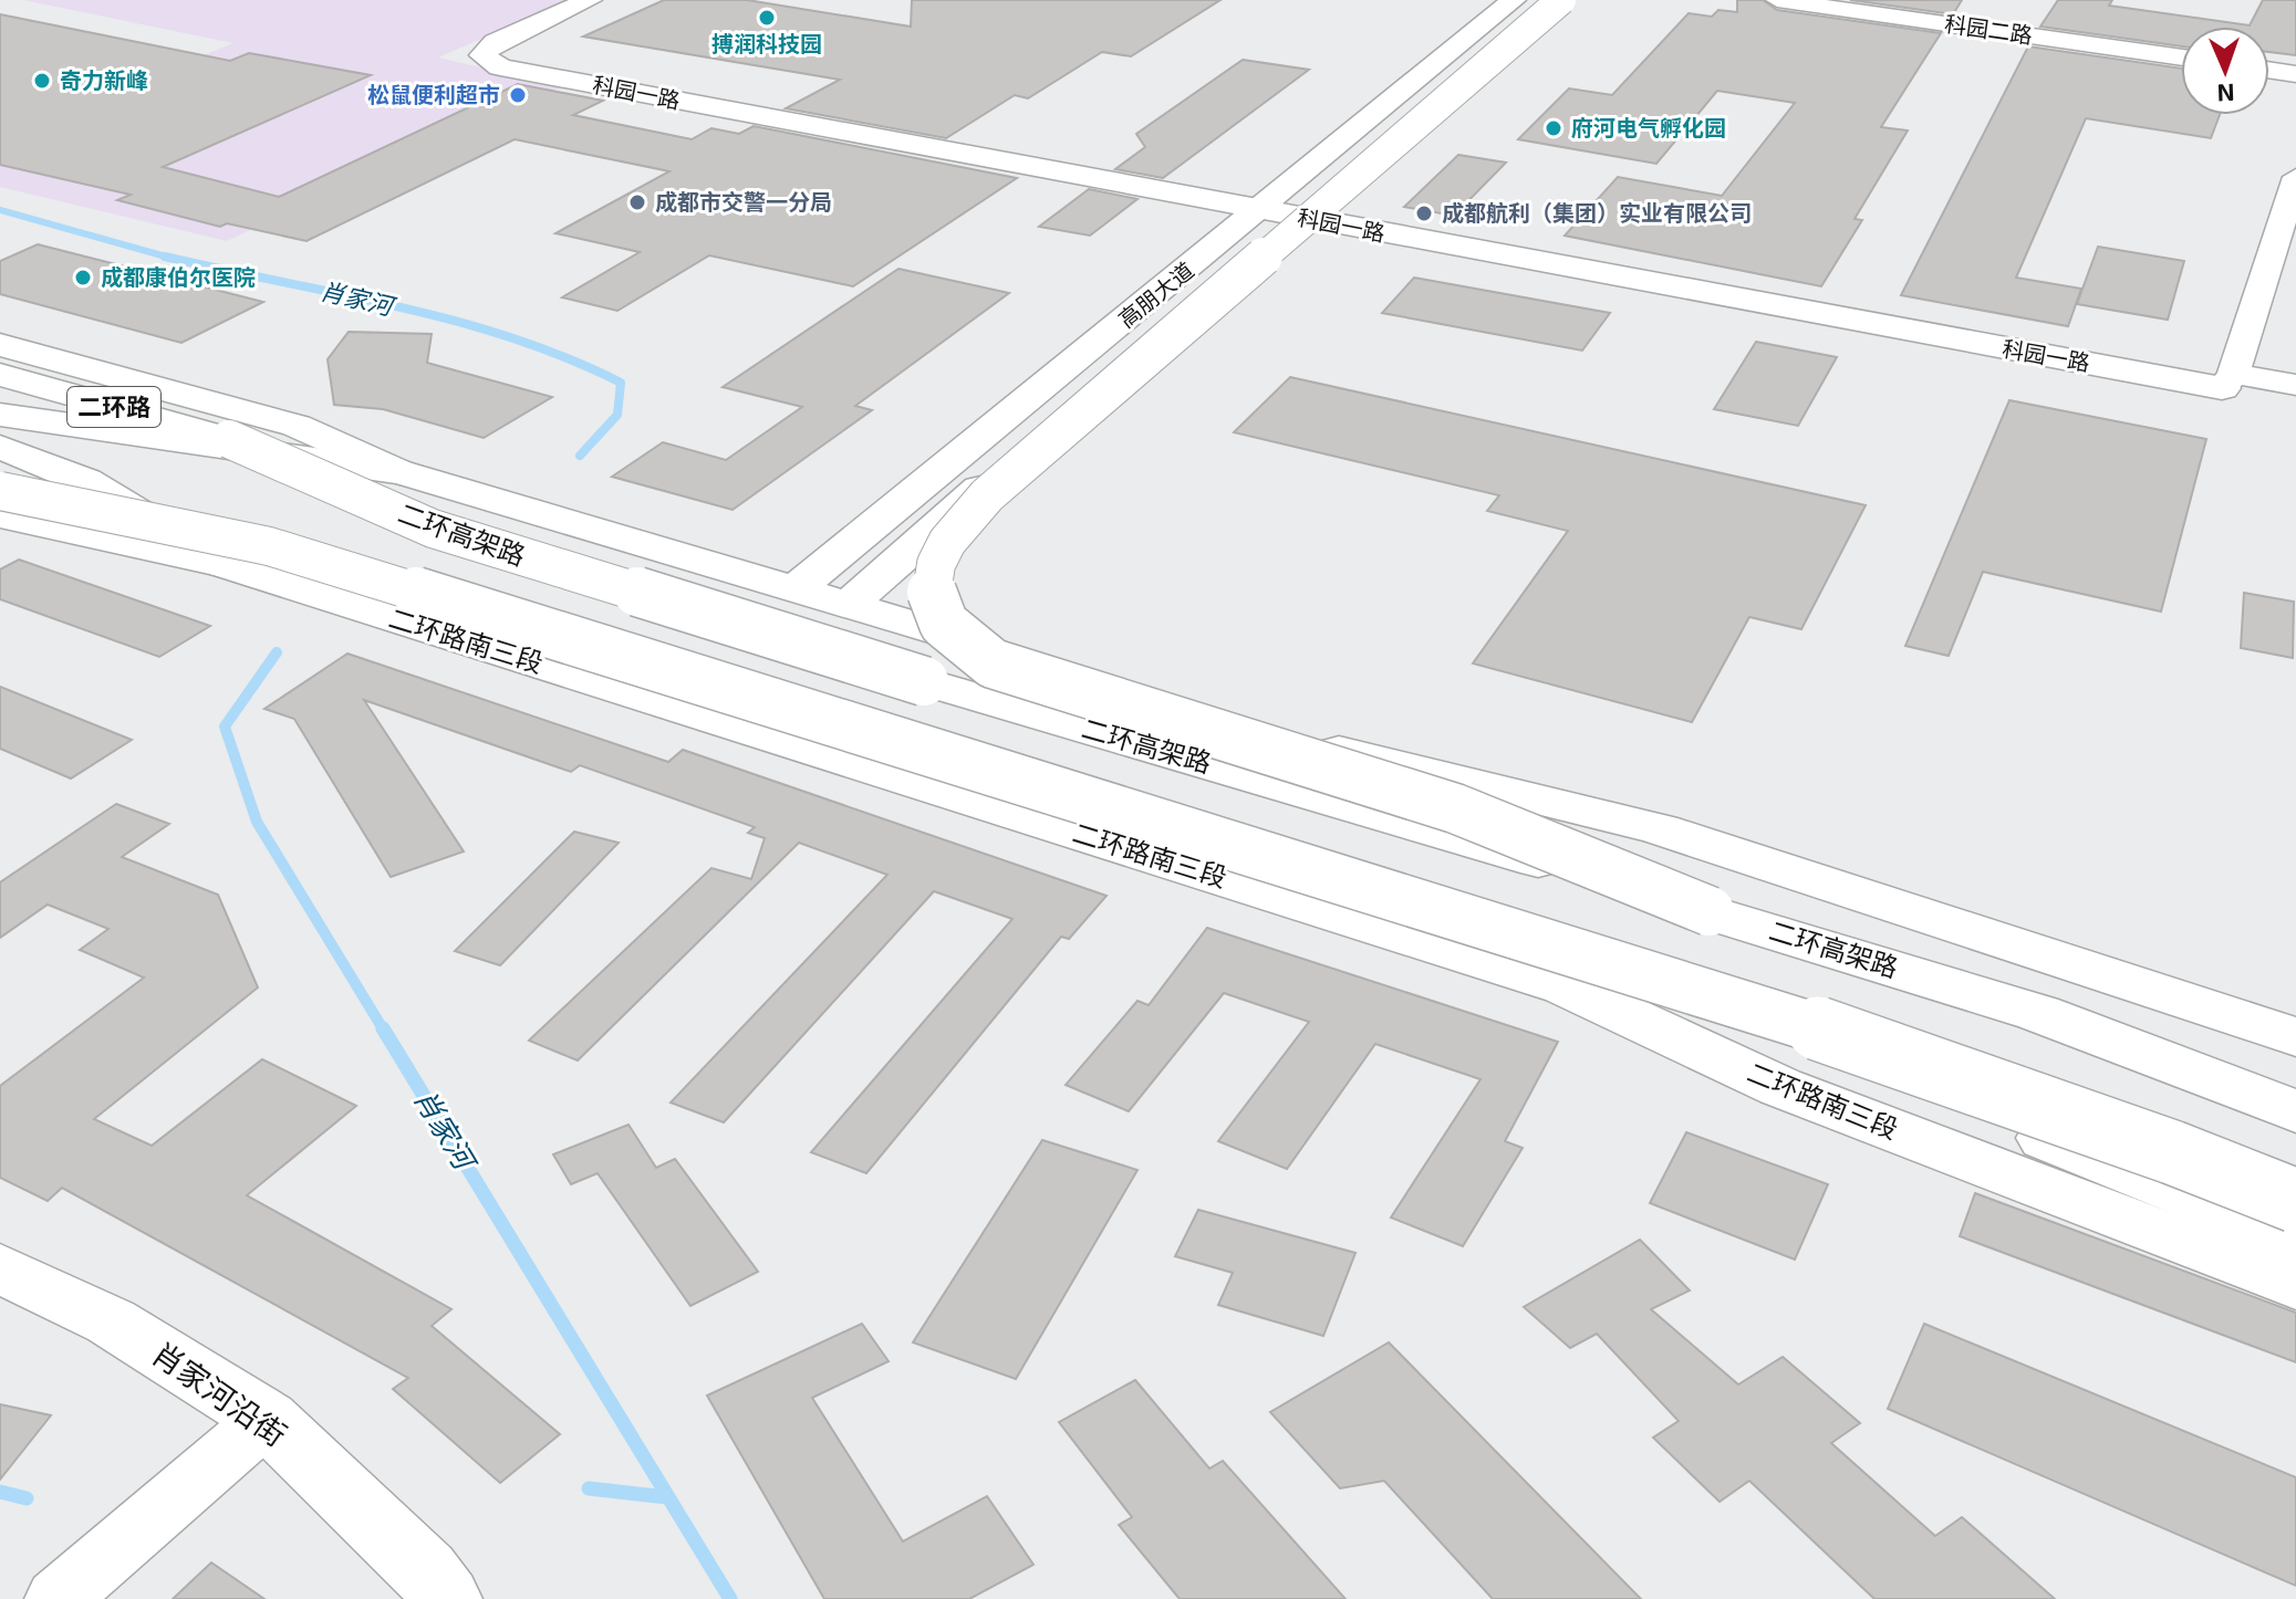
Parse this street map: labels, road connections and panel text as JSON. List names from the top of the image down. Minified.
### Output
{"streets":{"main road":["科园一路","高朋大道","二环路","二环高架路","二环路南三段","肖家河沿街"],"street":["科园二路"]},"crossings":[["科园一路","高朋大道"]],"water":["肖家河"],"places":["搏润科技园","奇力新峰","松鼠便利超市","府河电气孵化园","成都市交警一分局","成都航利（集团）实业有限公司","成都康伯尔医院"],"north":"bottom"}
